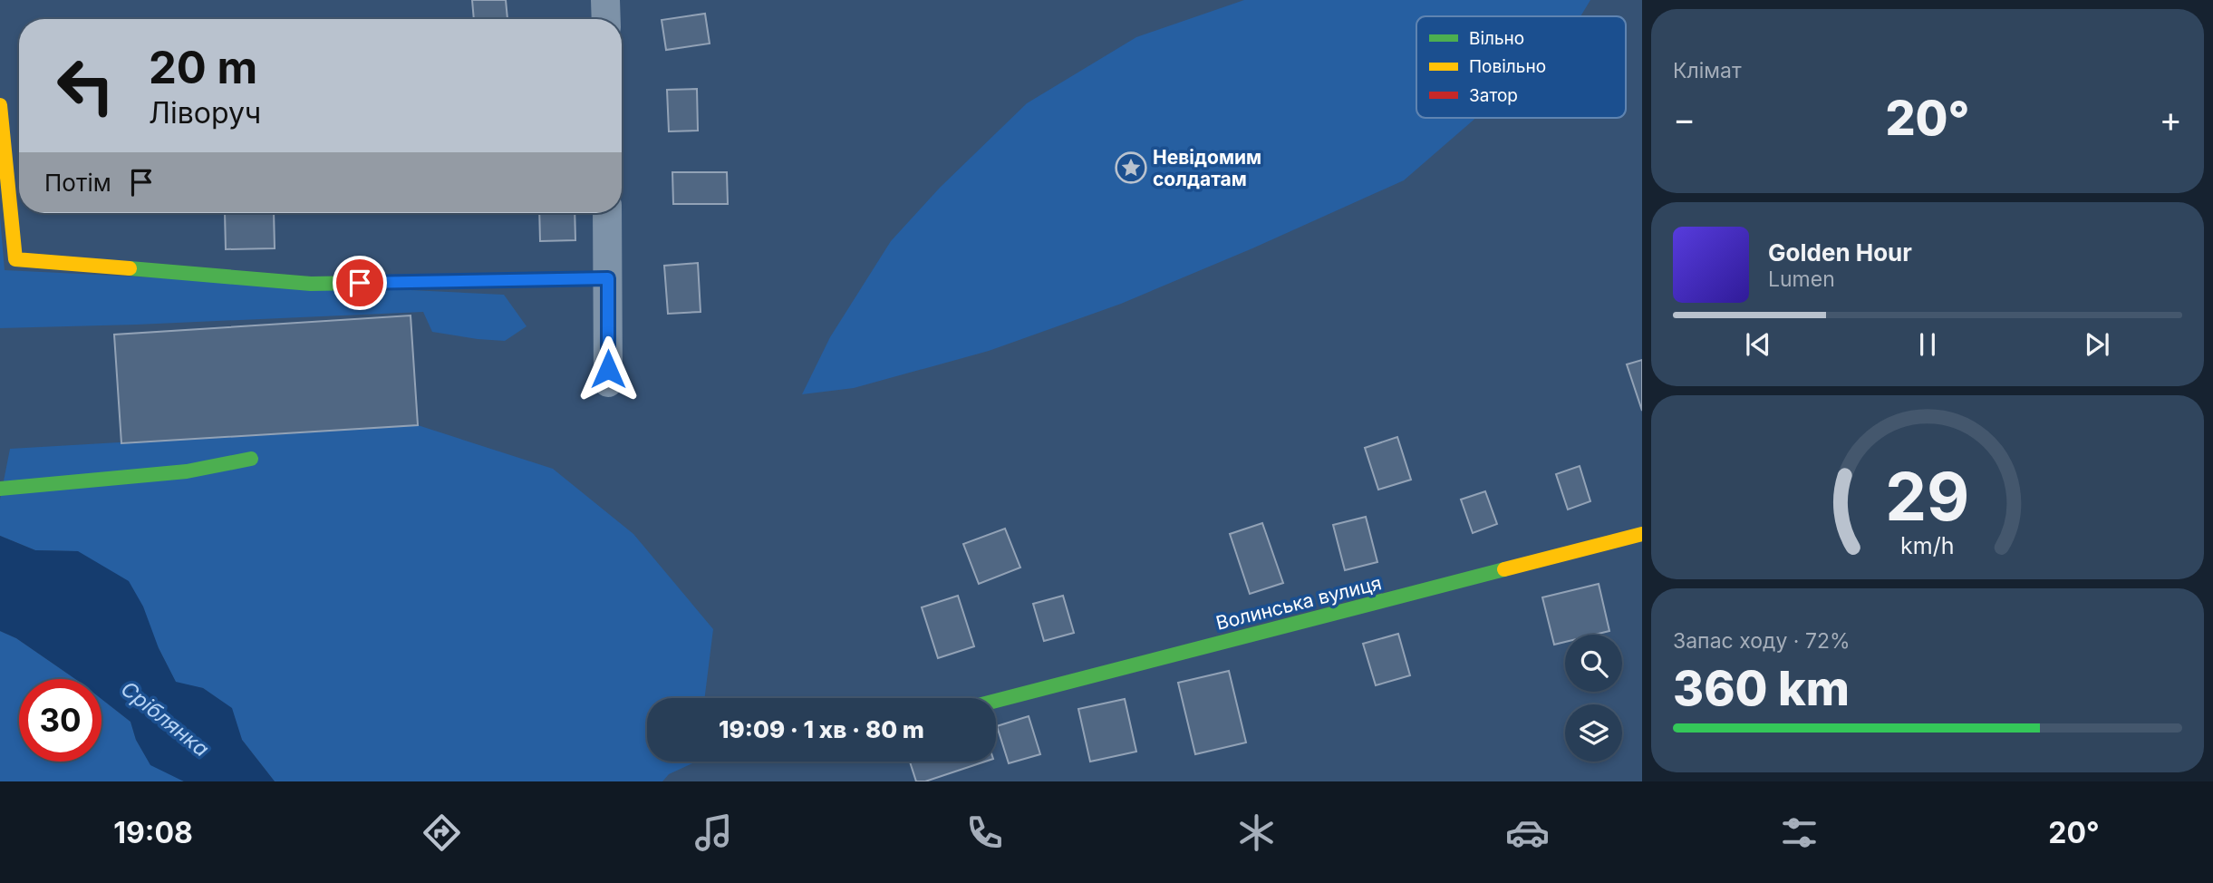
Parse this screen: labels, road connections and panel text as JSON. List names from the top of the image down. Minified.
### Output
{"streets":{"street":["Волинська вулиця"]},"water":["Сріблянка"],"places":{"place":["Невідомим солдатам"]},"legend":["Вільно","Повільно","Затор"],"page":{"tile":["Клімат",["Запас ходу · 72%","360 km"]],"turn":["20 m","Ліворуч"],"heat":["−","20°","+"],"then":"Потім","song":["Golden Hour","Lumen"],"limit":"30","trip":"19:09 · 1 хв · 80 m","tabs":["19:08","20°"],"gauge":["29","km/h"]}}
